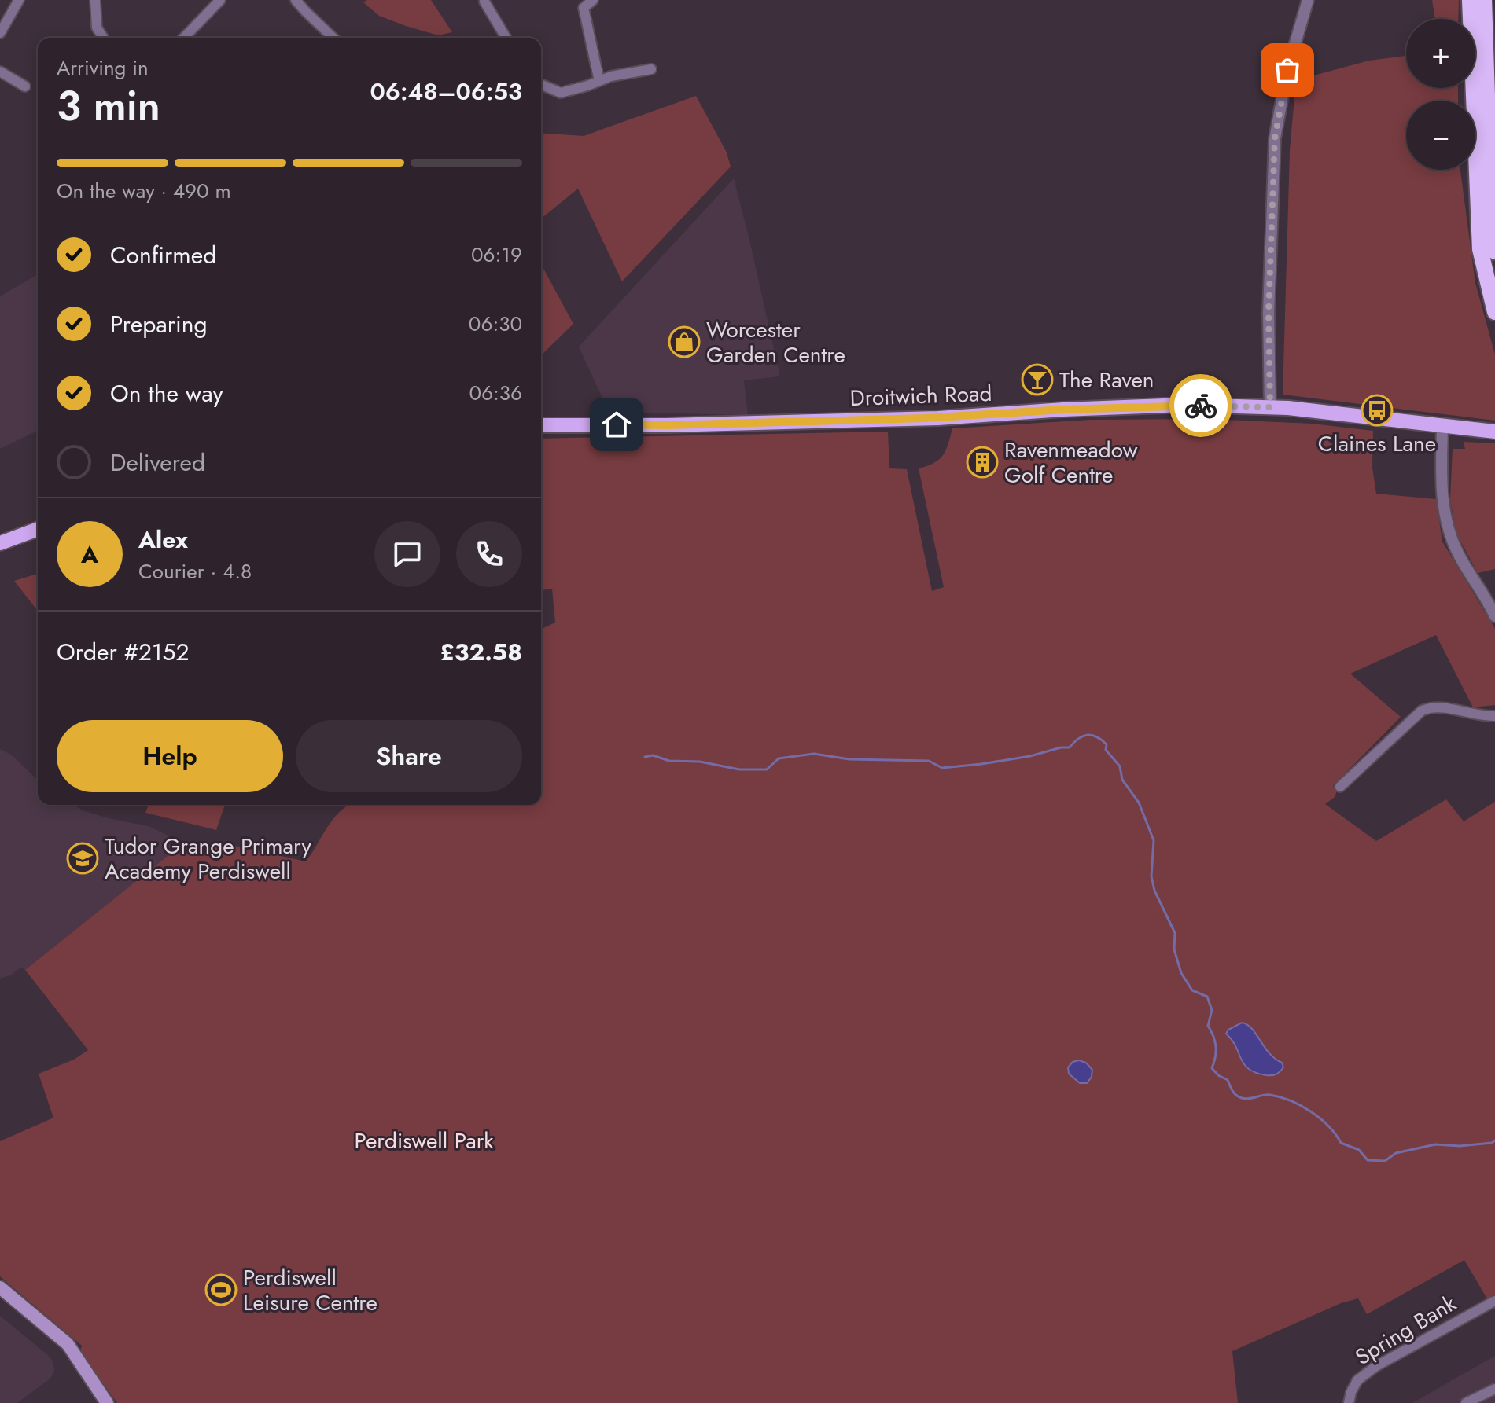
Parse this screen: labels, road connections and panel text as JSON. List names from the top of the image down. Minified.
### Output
{"streets":{"main road":["Droitwich Road"],"street":["Spring Bank"]},"parks":["Perdiswell Park"],"places":{"shop":["Worcester Garden Centre"],"bar":["The Raven"],"bus stop":["Claines Lane"],"building":["Ravenmeadow Golf Centre"],"school or university":["Tudor Grange Primary Academy Perdiswell"],"sports":["Perdiswell Leisure Centre"]},"page":{"map_buttons":["+","−"],"heading":["3 min","Arriving in","06:48–06:53"],"panel":["Alex","Courier · 4.8","Order #2152","£32.58"],"bar":"On the way · 490 m","list":[["Confirmed","06:19"],["Preparing","06:30"],["On the way","06:36"],"Delivered"],"round":"A","buttons":["Help","Share"]}}
